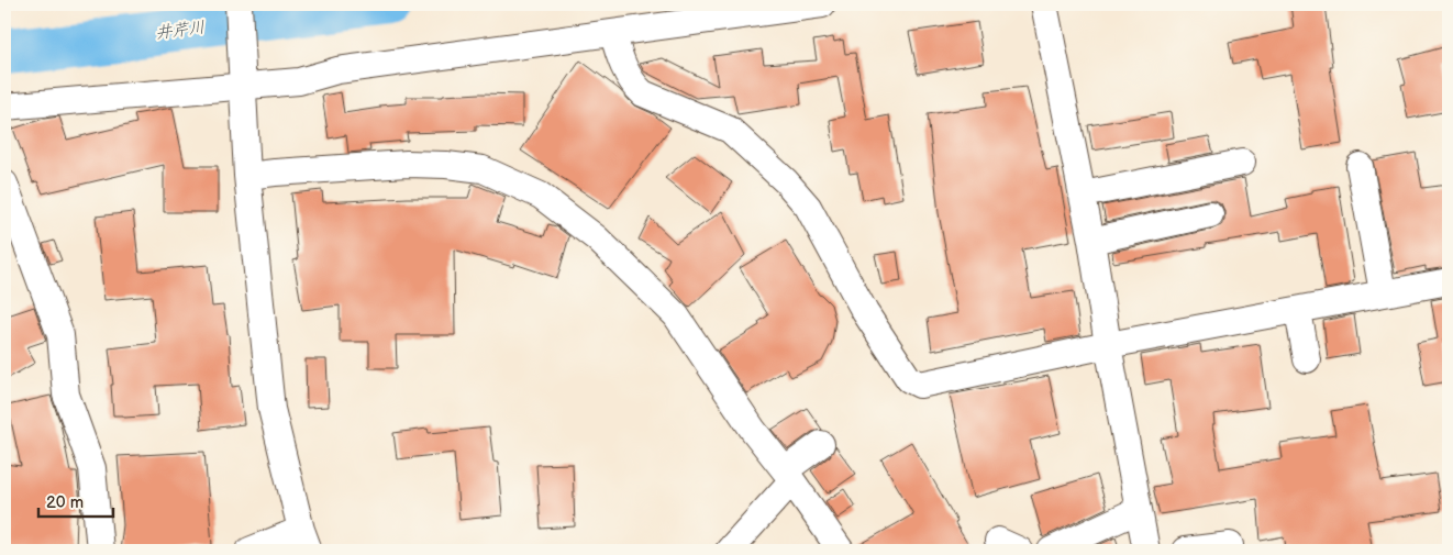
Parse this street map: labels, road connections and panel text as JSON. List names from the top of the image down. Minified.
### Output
{"water":["井芹川"],"scale_bar":"20 m"}
